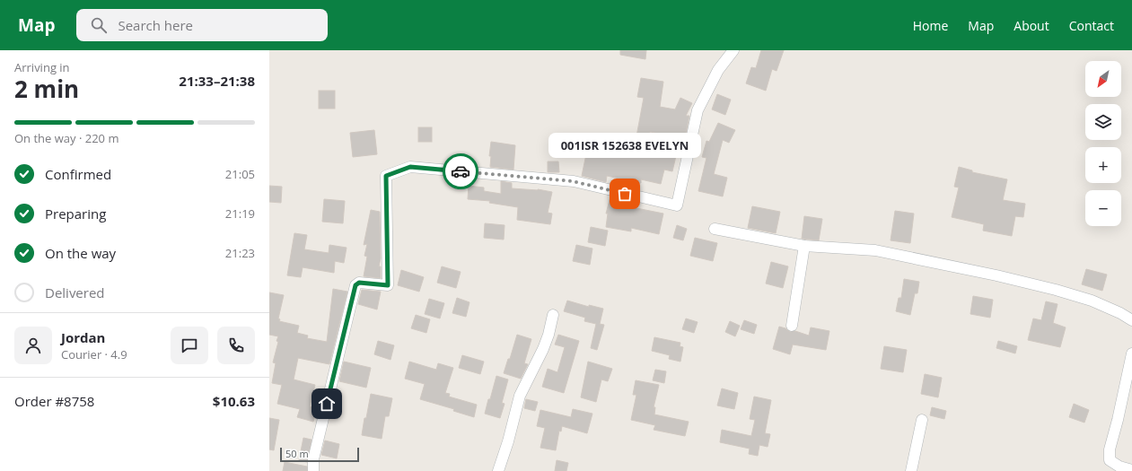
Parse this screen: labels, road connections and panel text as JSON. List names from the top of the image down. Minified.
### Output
{"places":["001ISR 152638 EVELYN"],"scale_bar":"50 m","north":"bottom left","page":{"header":"Map","search":"Search here","nav":["Home","Map","About","Contact"],"heading":["2 min","Arriving in","21:33–21:38"],"panel":["Jordan","Courier · 4.9","Order #8758","$10.63"],"map_buttons":["+","−"],"bar":"On the way · 220 m","bubble":"001ISR 152638 EVELYN","list":[["Confirmed","21:05"],["Preparing","21:19"],["On the way","21:23"],"Delivered"],"scale":"50 m"}}
